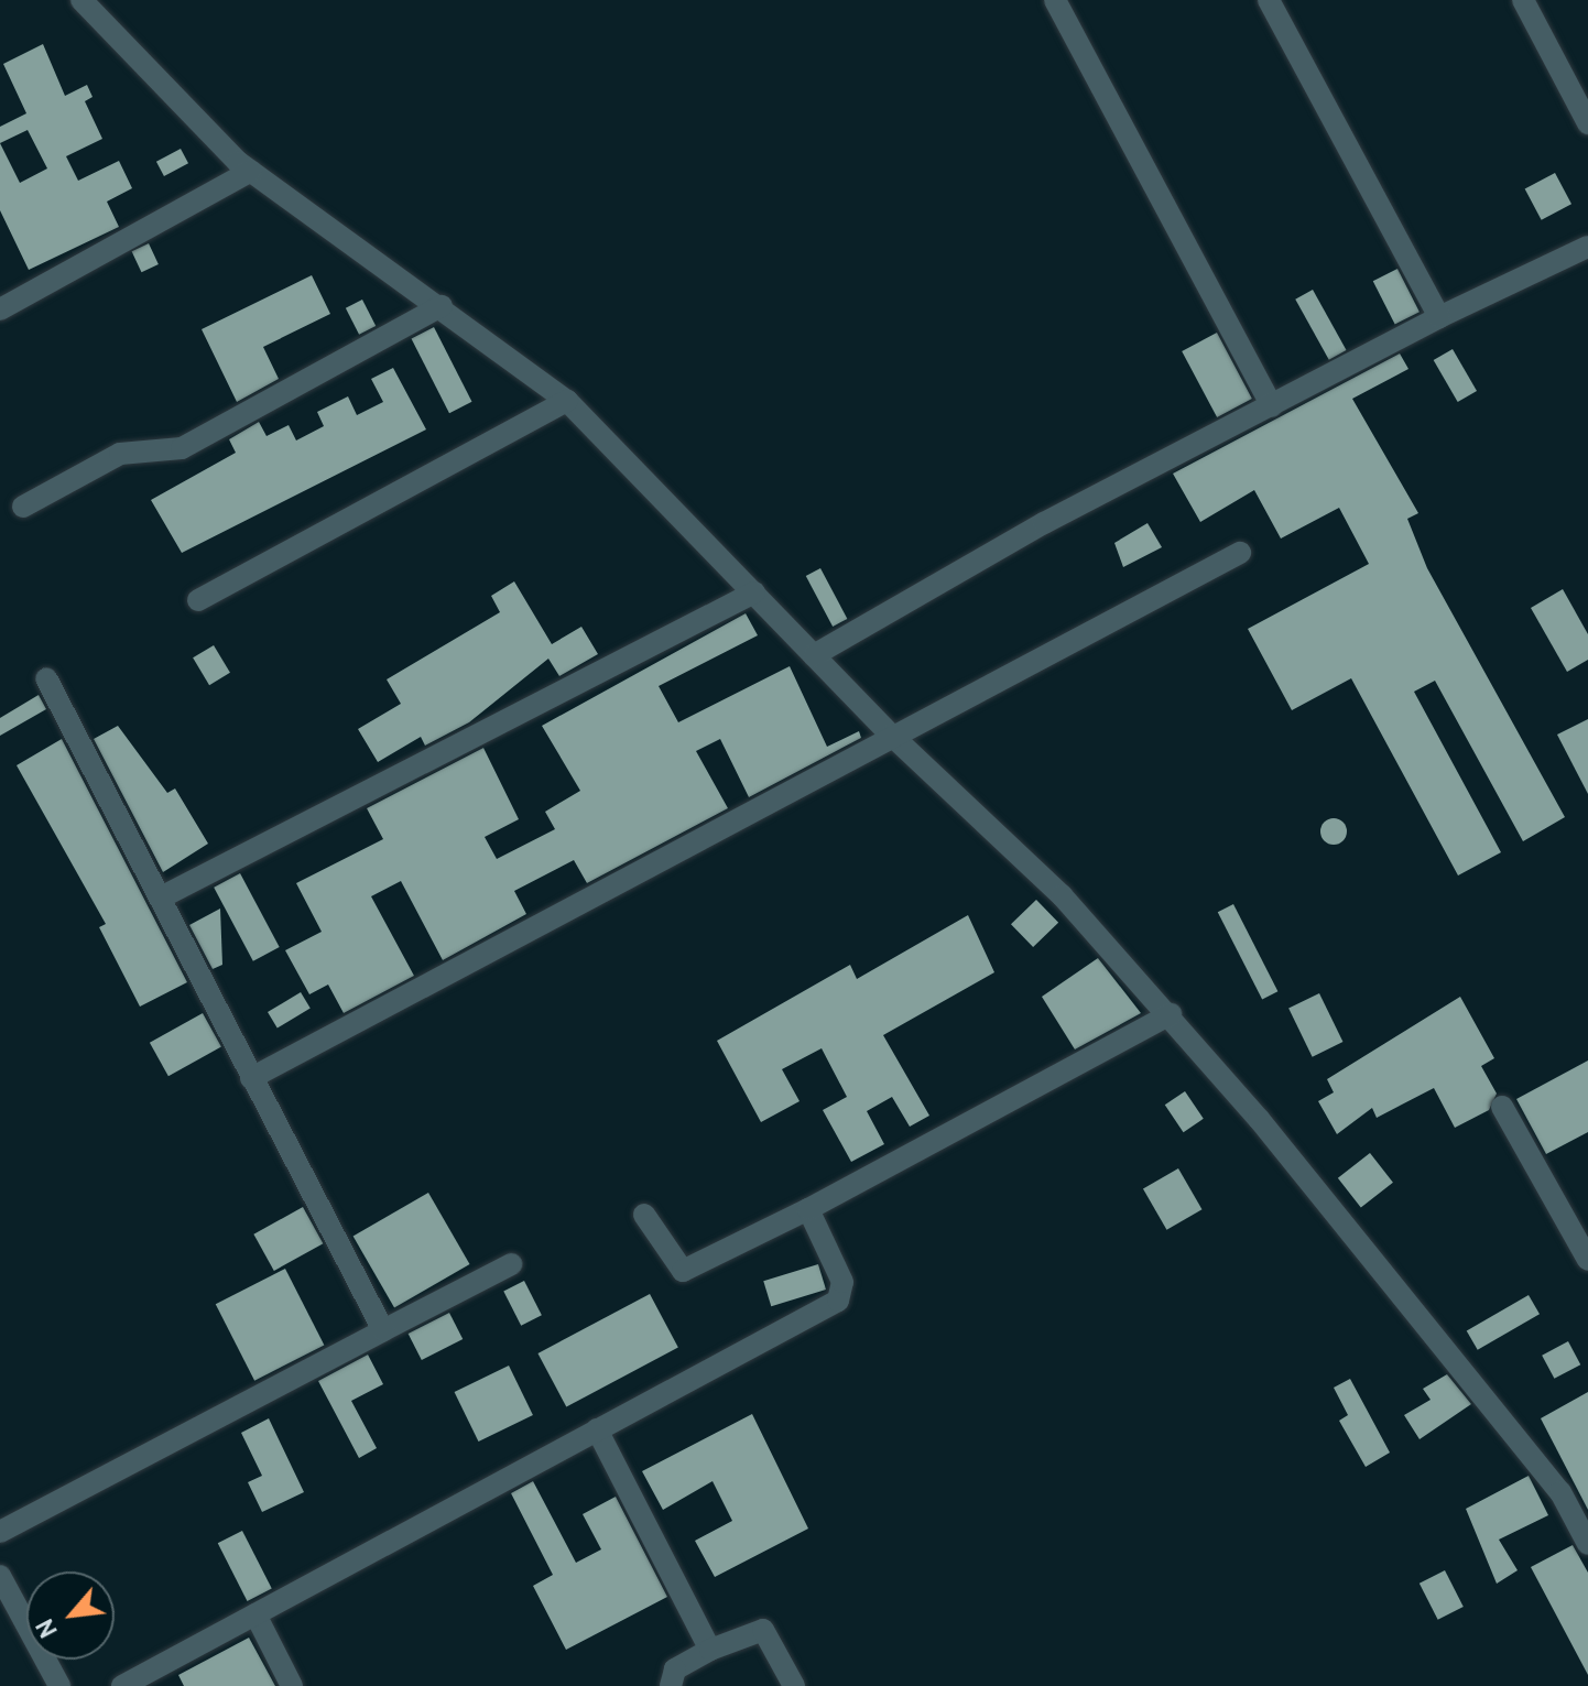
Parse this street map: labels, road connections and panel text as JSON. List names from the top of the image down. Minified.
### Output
{"north":"bottom left"}
